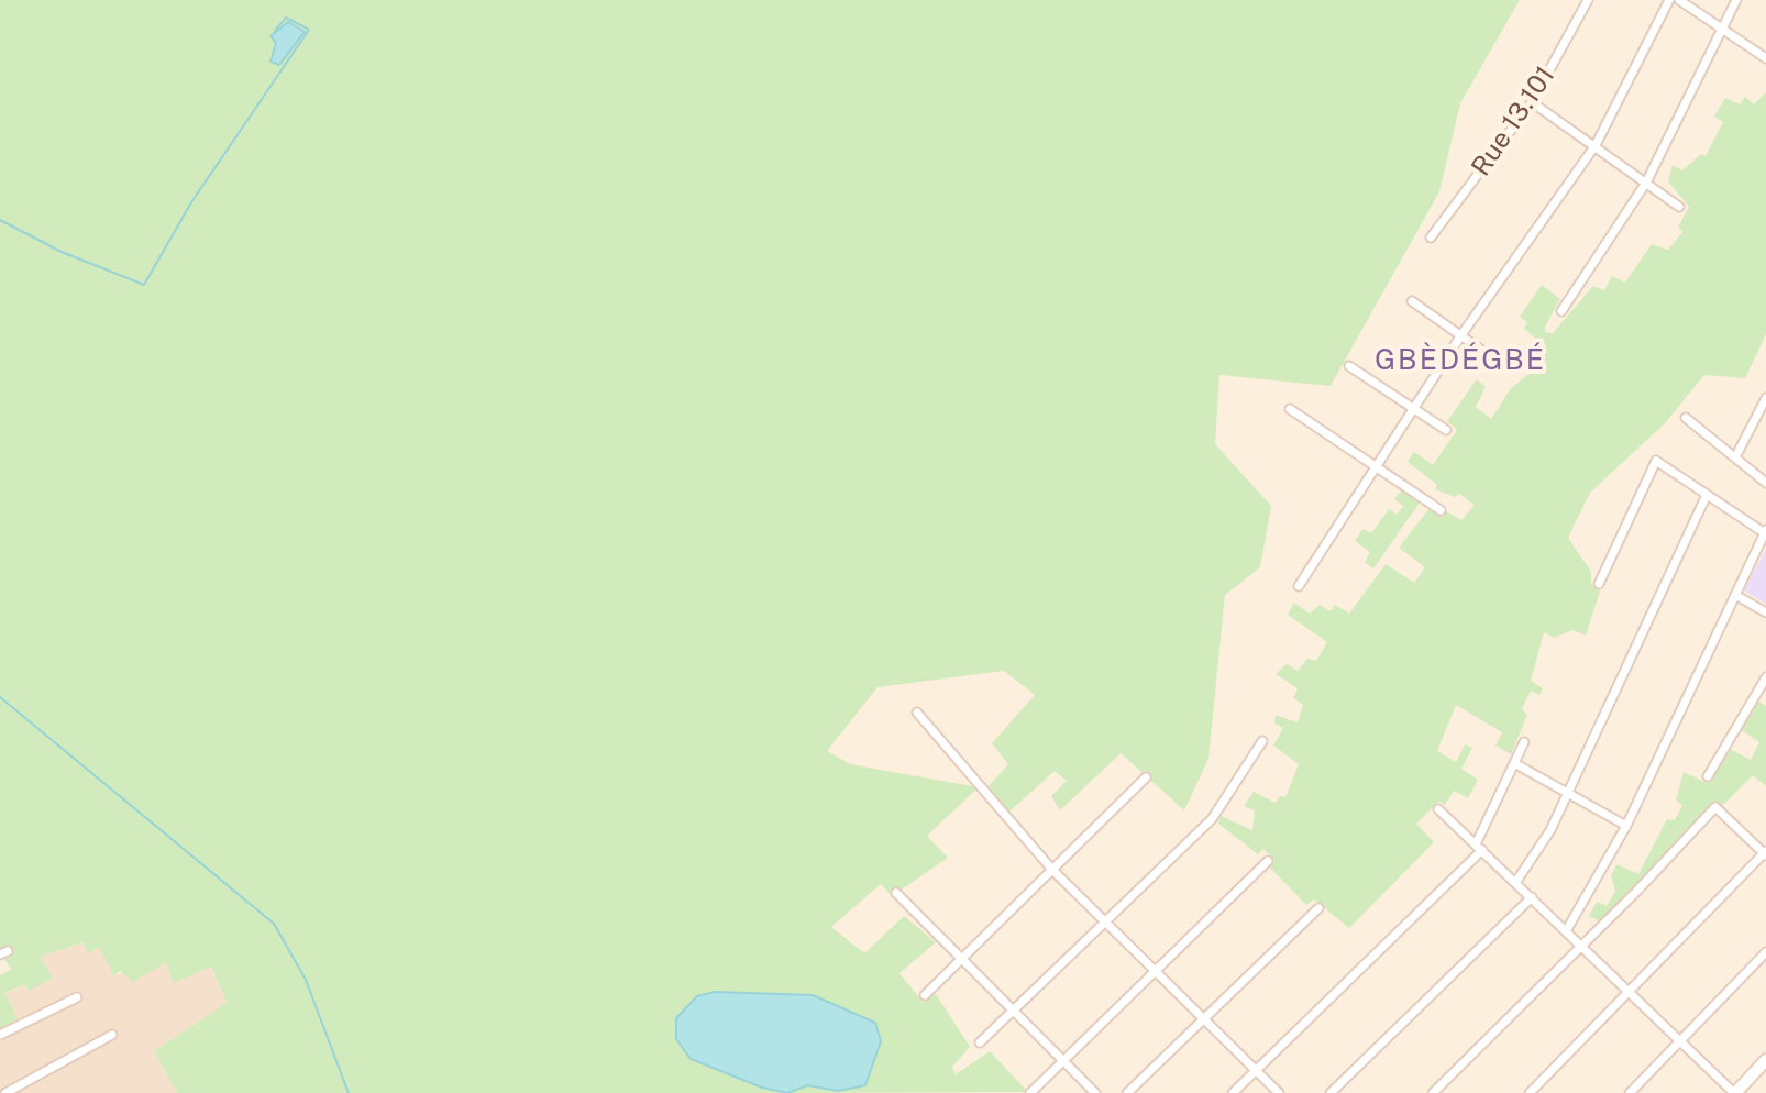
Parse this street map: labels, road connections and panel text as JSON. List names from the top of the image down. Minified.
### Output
{"streets":{"street":["Rue 13.101"]},"districts":["GBÈDÉGBÉ"]}
